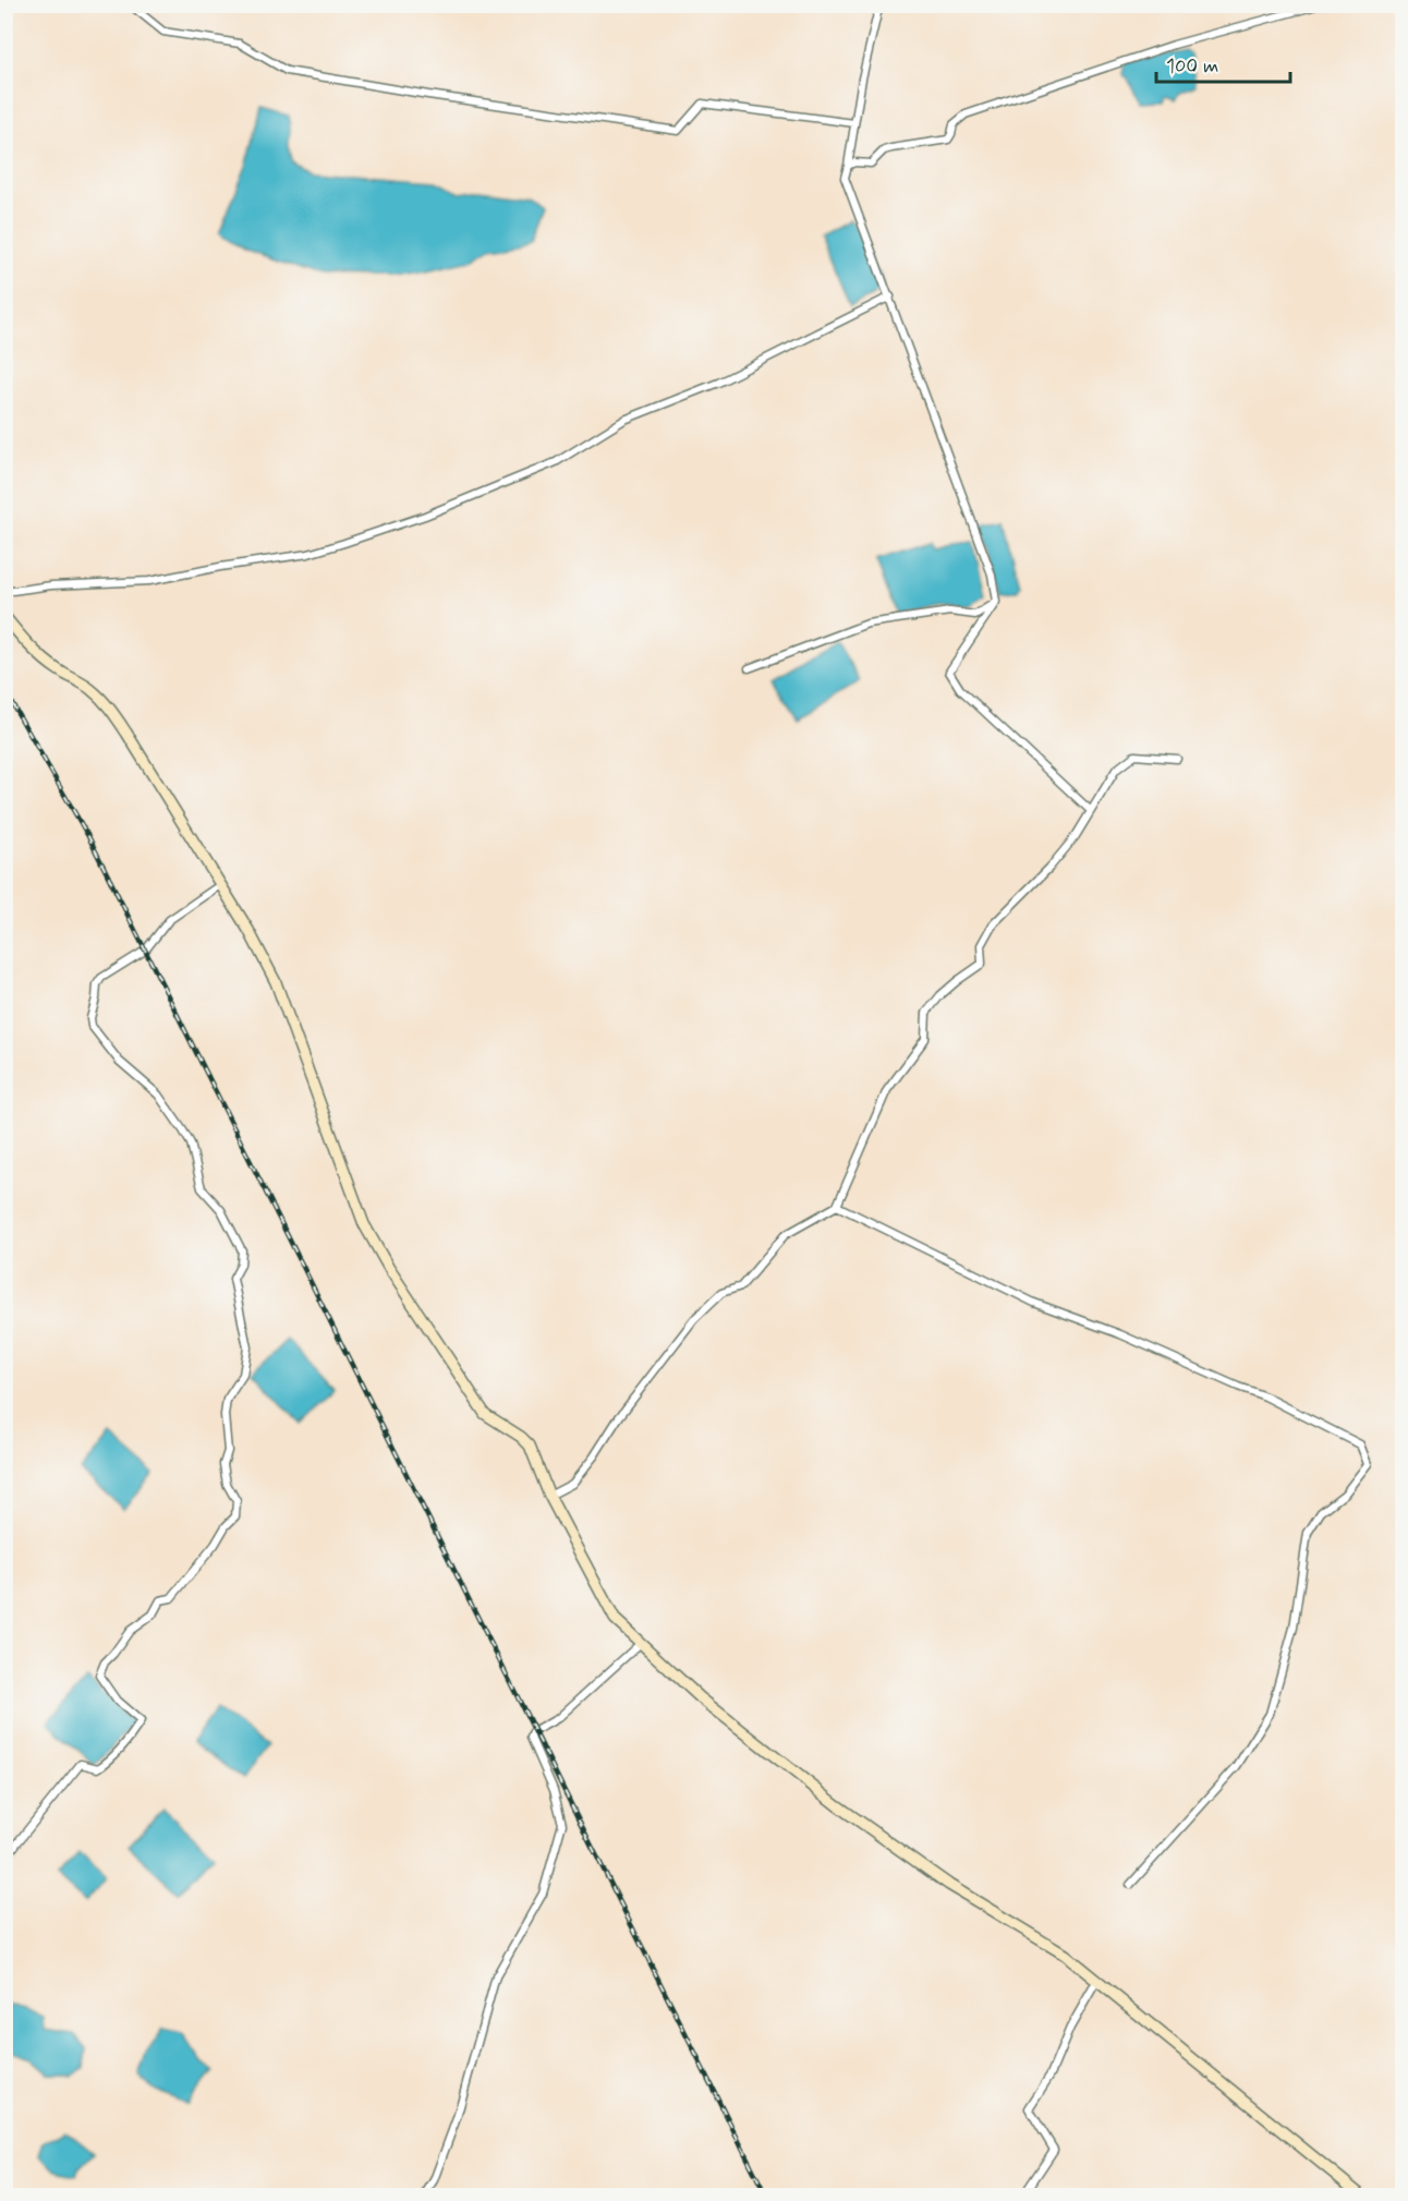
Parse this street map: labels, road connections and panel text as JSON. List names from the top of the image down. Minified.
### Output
{"scale_bar":"100 m"}
